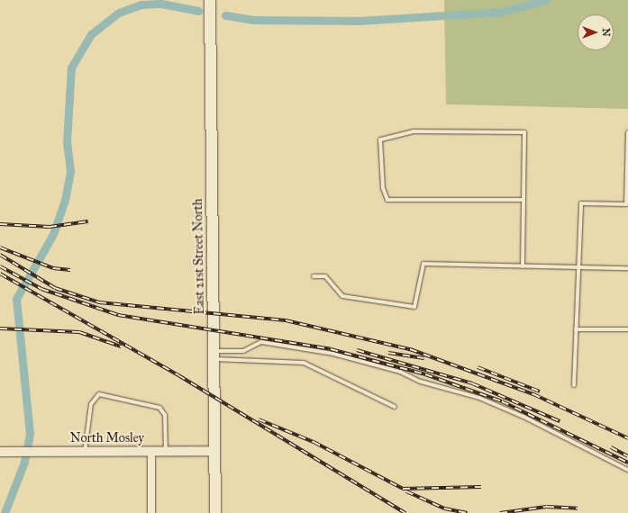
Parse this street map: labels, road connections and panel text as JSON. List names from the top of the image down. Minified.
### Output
{"streets":{"main road":["East 21st Street North"],"street":["North Mosley"]},"crossings":[["East 21st Street North","North Mosley"]],"north":"right"}
